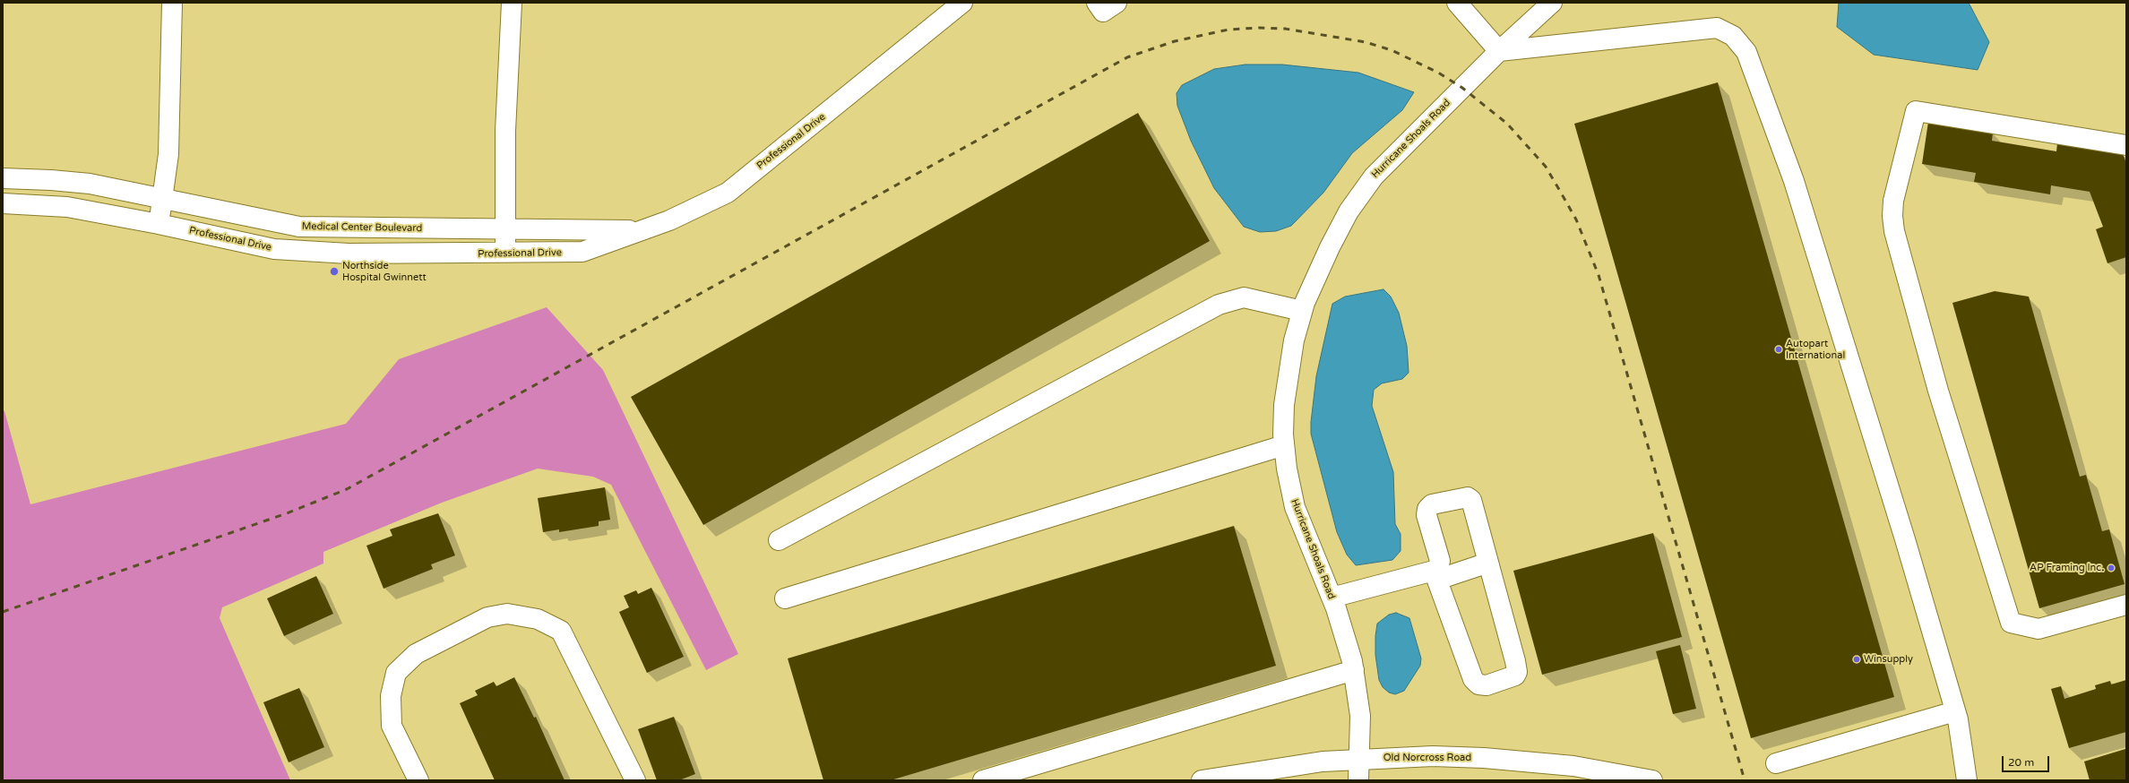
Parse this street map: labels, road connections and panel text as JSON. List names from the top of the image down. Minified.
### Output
{"streets":{"street":["Hurricane Shoals Road","Professional Drive","Medical Center Boulevard","Old Norcross Road"]},"crossings":[["Hurricane Shoals Road","Old Norcross Road"],["Professional Drive","Medical Center Boulevard"]],"places":["Northside Hospital Gwinnett","Autopart International","AP Framing Inc.","Winsupply"],"scale_bar":"20 m"}
